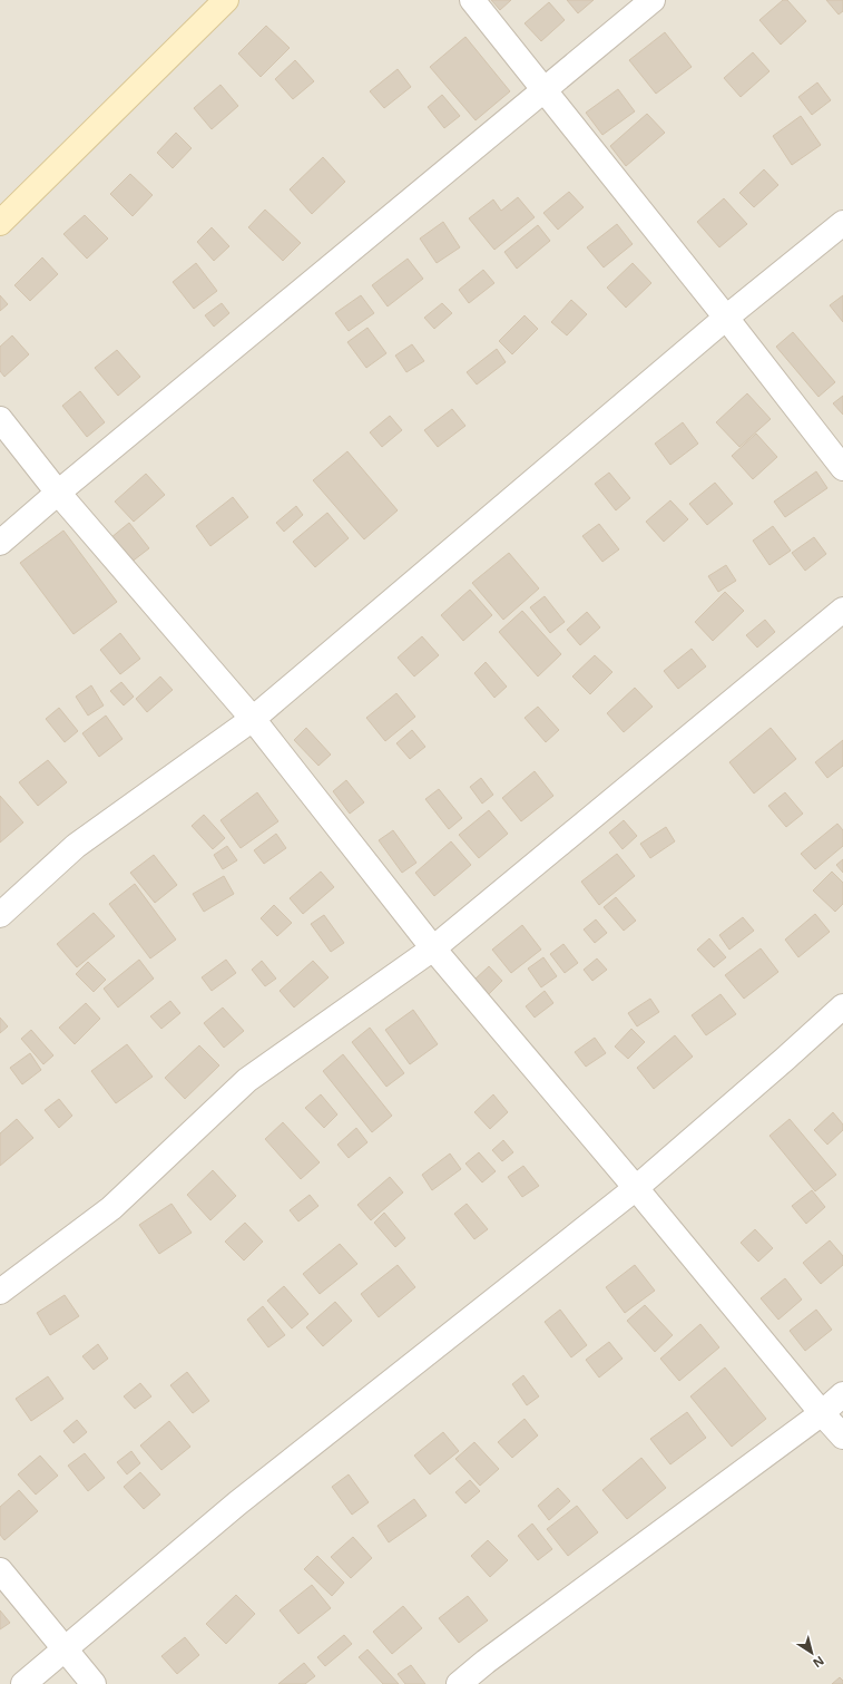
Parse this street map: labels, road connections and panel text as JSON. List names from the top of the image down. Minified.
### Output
{"north":"bottom right"}
